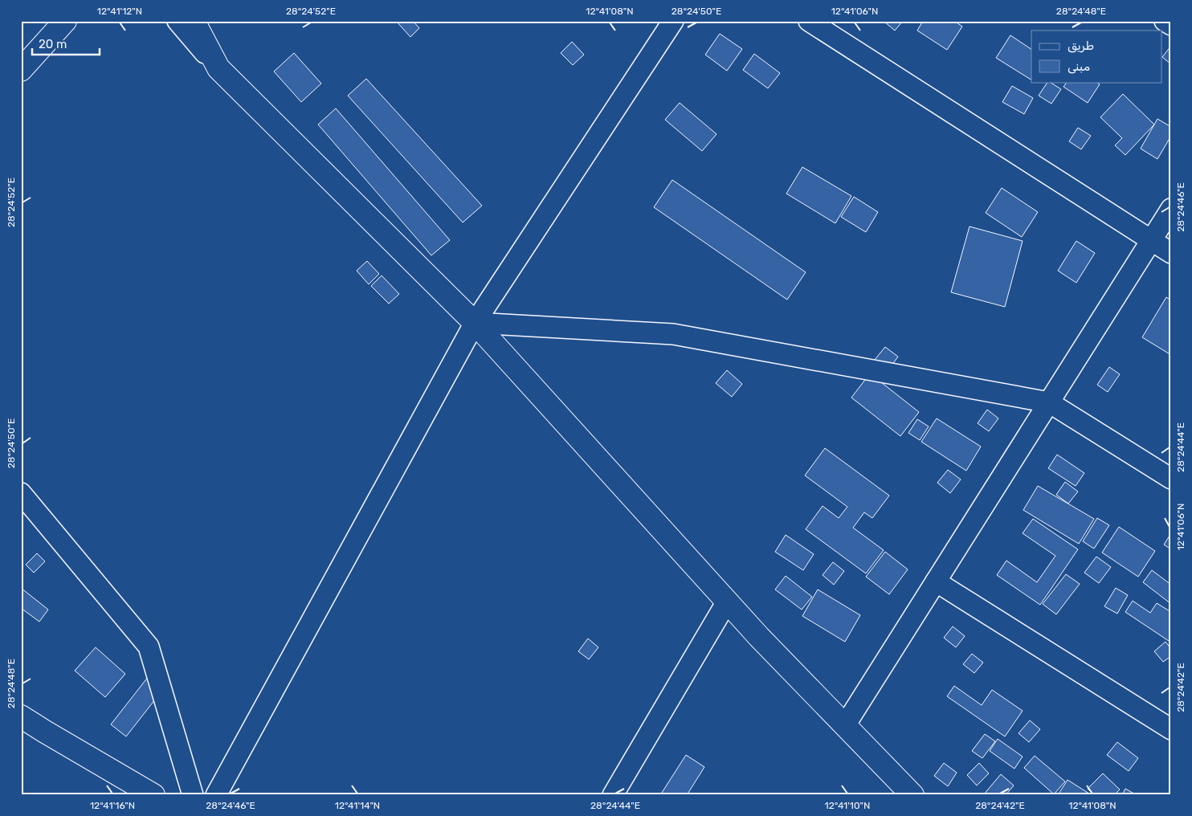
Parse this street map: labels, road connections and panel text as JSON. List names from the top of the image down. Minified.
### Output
{"legend":["طريق","مبنى"],"scale_bar":"20 m","coordinates":["12°41'12\"N","28°24'52\"E","12°41'08\"N","28°24'50\"E","12°41'06\"N","28°24'48\"E","28°24'46\"E","28°24'44\"E","28°24'42\"E","12°41'16\"N","12°41'14\"N","12°41'10\"N"]}
